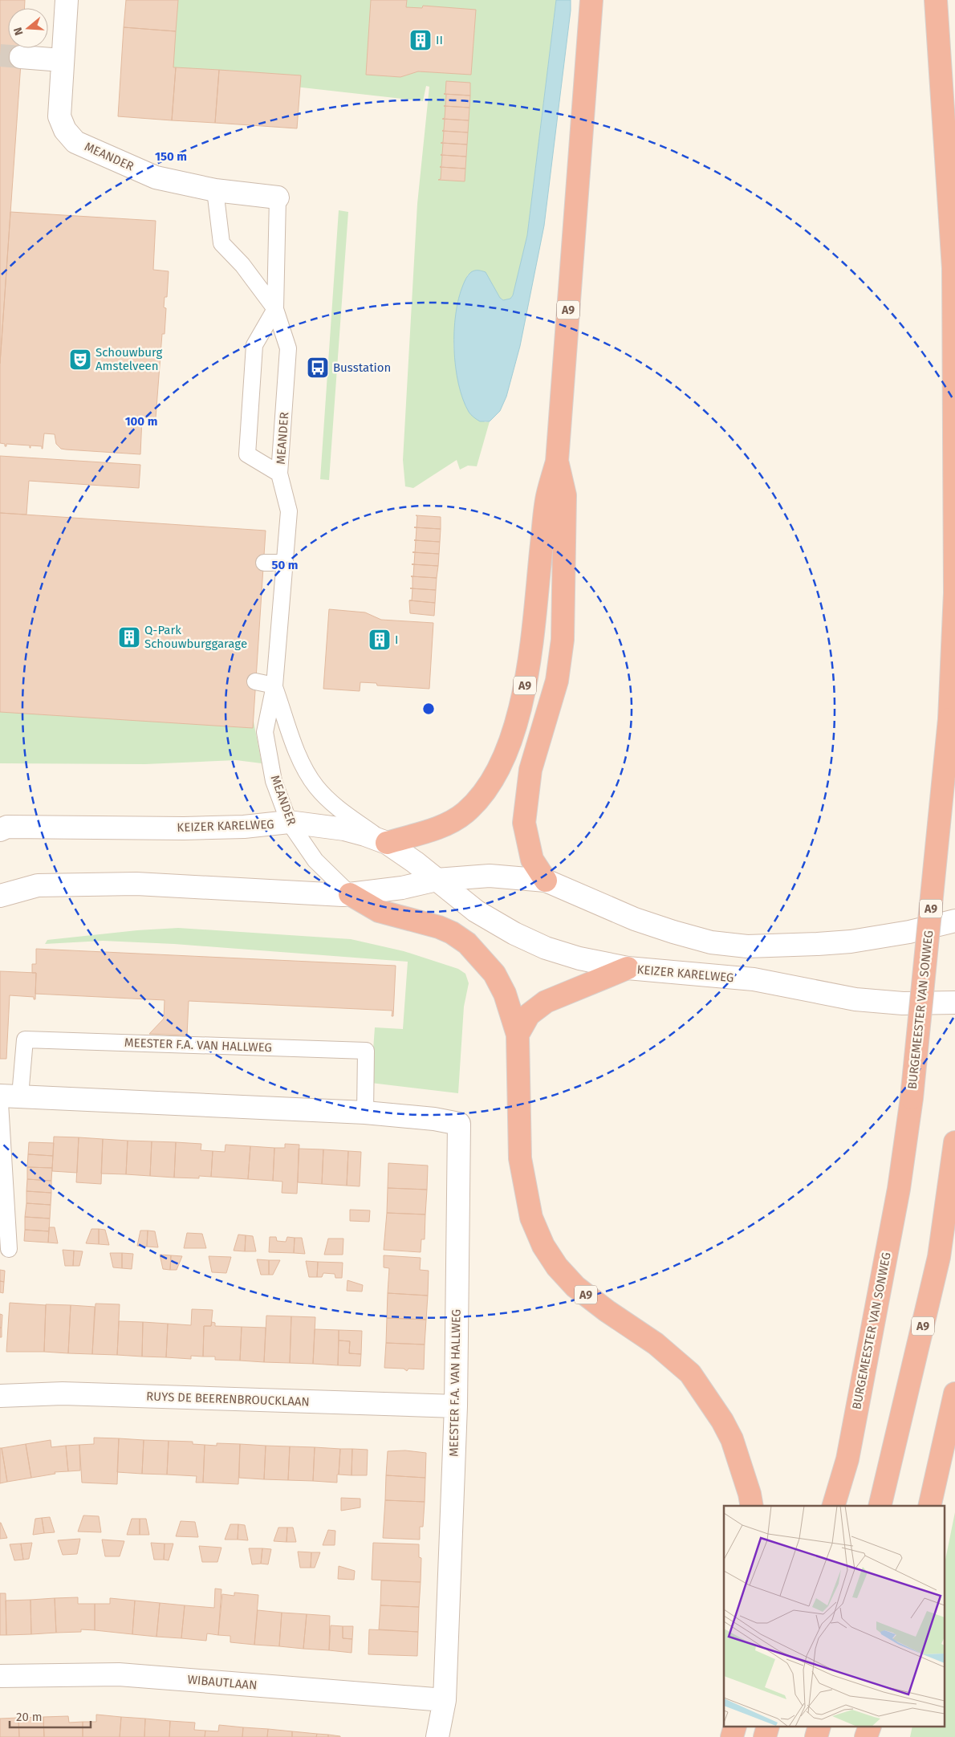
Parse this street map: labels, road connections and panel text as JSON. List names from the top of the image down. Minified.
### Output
{"streets":{"highway":["A9","BURGEMEESTER VAN SONWEG"],"street":["MEANDER","KEIZER KARELWEG","MEESTER F.A. VAN HALLWEG","RUYS DE BEERENBROUCKLAAN","WIBAUTLAAN"]},"crossings":[["MEANDER","A9"],["MEANDER","KEIZER KARELWEG"],["A9","KEIZER KARELWEG"],["MEESTER F.A. VAN HALLWEG","RUYS DE BEERENBROUCKLAAN"],["MEESTER F.A. VAN HALLWEG","WIBAUTLAAN"]],"places":{"building":["II","Q-Park Schouwburggarage","I"],"theatre":["Schouwburg Amstelveen"],"bus stop":["Busstation"]},"scale_bar":"20 m","north":"left","rings":["150 m","100 m","50 m"]}
